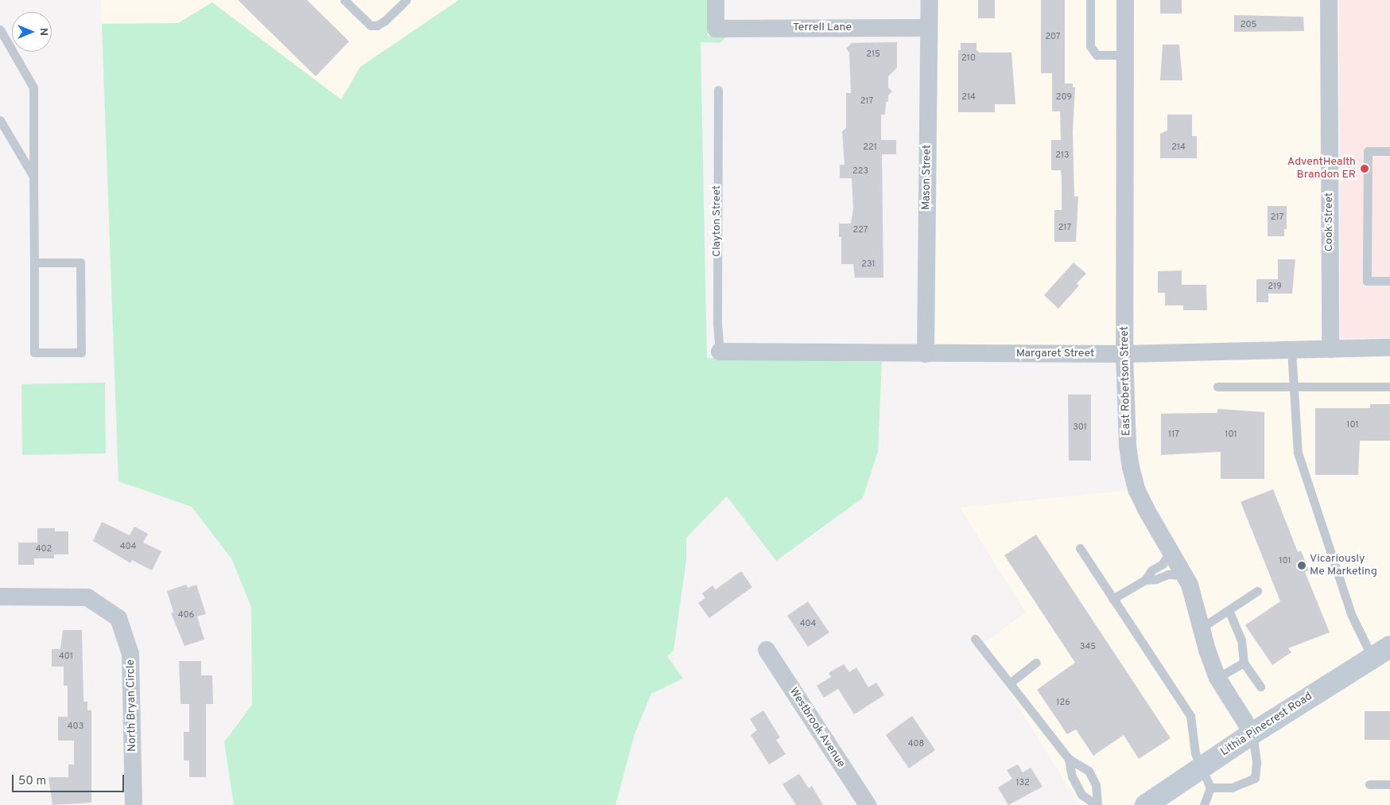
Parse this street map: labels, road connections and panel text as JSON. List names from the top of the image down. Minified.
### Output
{"streets":{"main road":["Lithia Pinecrest Road"],"street":["Terrell Lane","Mason Street","Cook Street","Margaret Street","East Robertson Street","North Bryan Circle","Westbrook Avenue"],"lane":["Clayton Street"]},"crossings":[["Terrell Lane","Mason Street"],["Mason Street","Margaret Street"],["Clayton Street","Margaret Street"],["Cook Street","Margaret Street"],["Margaret Street","East Robertson Street"],["East Robertson Street","Lithia Pinecrest Road"]],"places":["AdventHealth Brandon ER","Vicariously Me Marketing"],"house_numbers":["205","207","215","210","214","209","217","221","214","213","223","217","217","227","231","219","101","301","117","101","404","402","101","406","404","345","401","126","403","408","132"],"scale_bar":"50 m","north":"right"}
